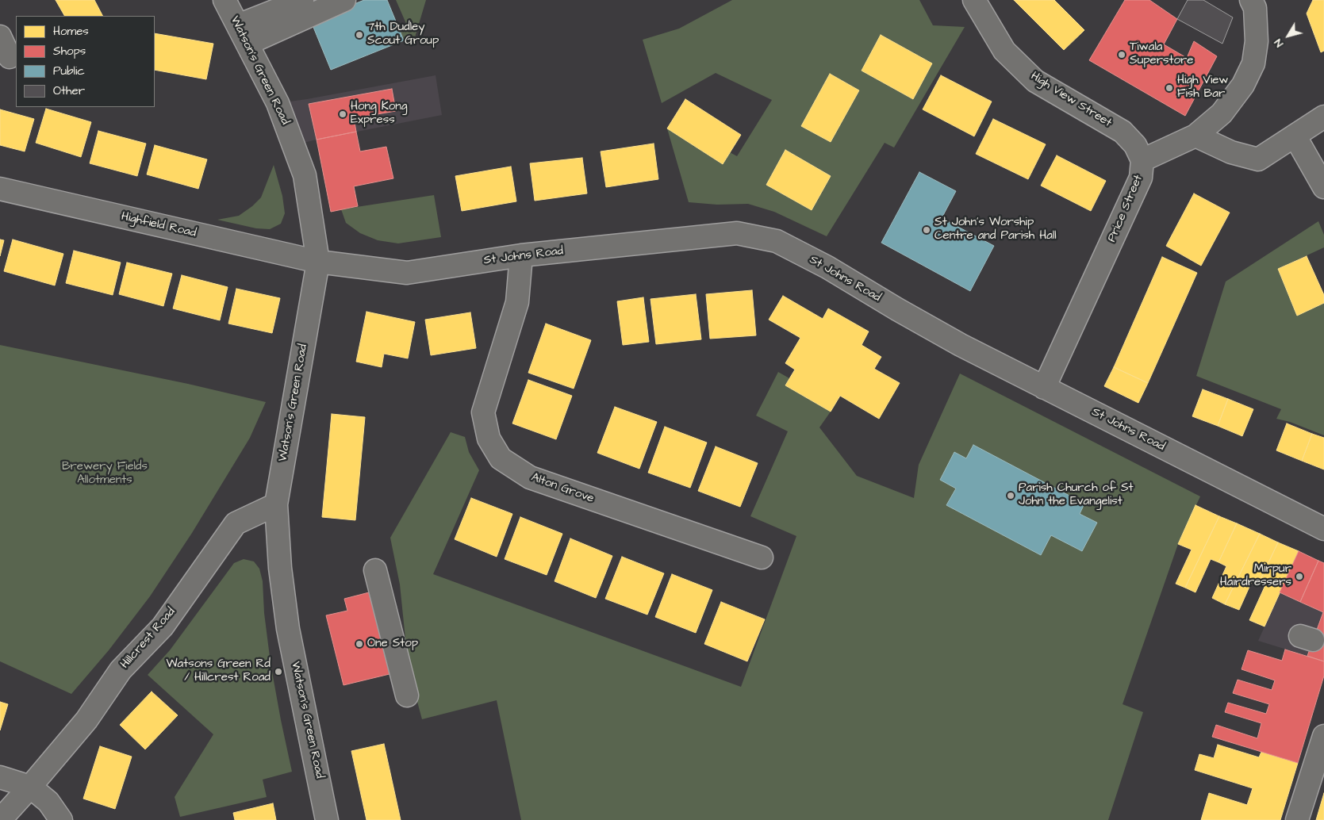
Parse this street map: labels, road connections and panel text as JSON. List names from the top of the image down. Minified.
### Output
{"streets":{"street":["Watson's Green Road","High View Street","Price Street","Highfield Road","St Johns Road","Alton Grove","Hillcrest Road"]},"crossings":[["Watson's Green Road","Highfield Road"],["Watson's Green Road","St Johns Road"],["Watson's Green Road","Hillcrest Road"],["High View Street","Price Street"],["Price Street","St Johns Road"],["Highfield Road","St Johns Road"],["St Johns Road","Alton Grove"]],"parks":["Brewery Fields Allotments"],"places":["7th Dudley Scout Group","Tiwala Superstore","High View Fish Bar","Hong Kong Express","St John's Worship Centre and Parish Hall","Parish Church of St John the Evangelist","Mirpur Hairdressers","One Stop","Watsons Green Rd / Hillcrest Road"],"legend":["Homes","Shops","Public","Other"],"north":"bottom left"}
